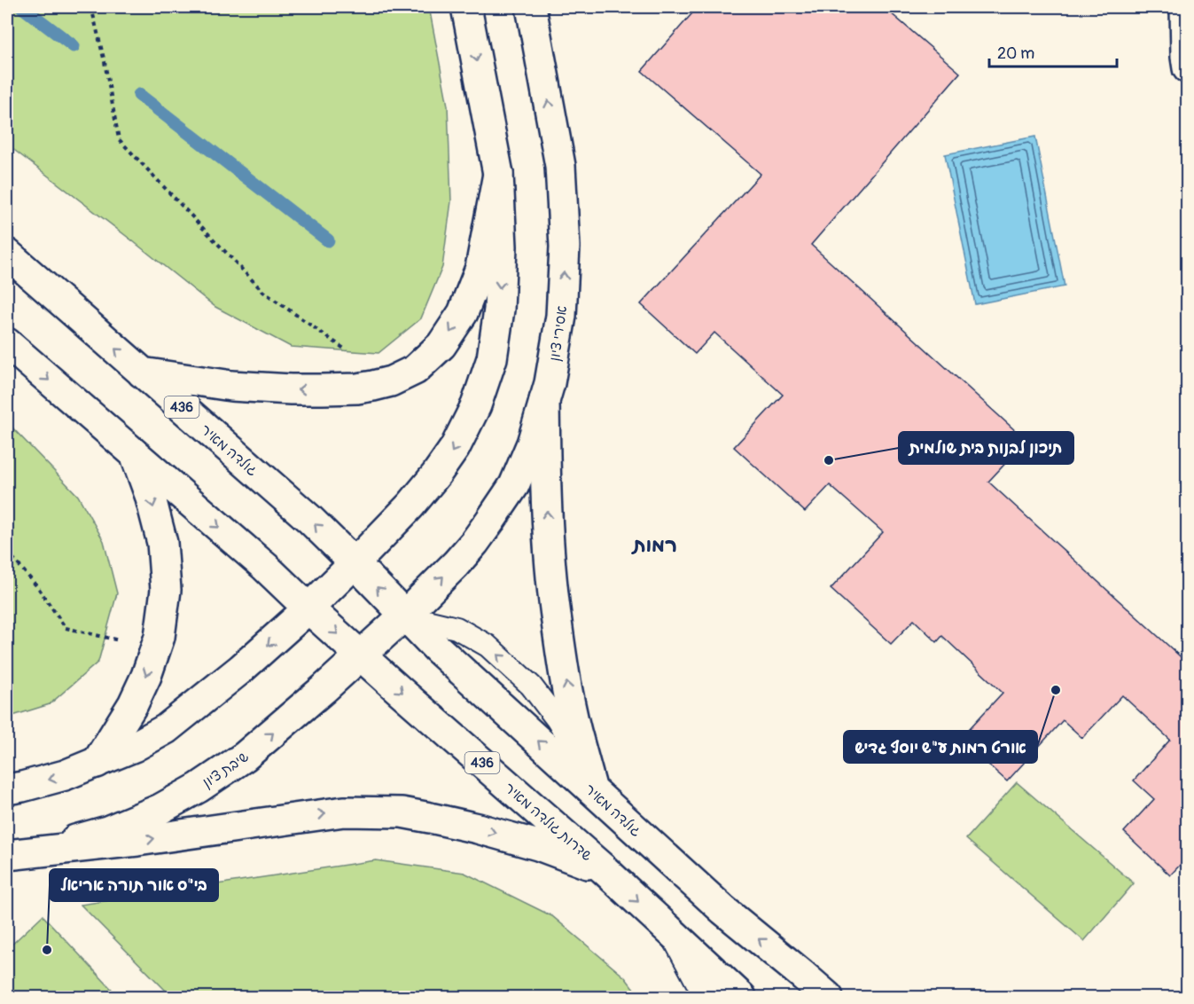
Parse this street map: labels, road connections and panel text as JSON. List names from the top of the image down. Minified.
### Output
{"streets":{"main road":["אסירי ציון","436","גולדה מאיר","שיבת ציון","שדרות גולדה מאיר"]},"crossings":[["אסירי ציון","436"],["אסירי ציון","גולדה מאיר"],["אסירי ציון","שיבת ציון"],["436","גולדה מאיר"],["436","שיבת ציון"],["436","שדרות גולדה מאיר"],["גולדה מאיר","שיבת ציון"],["שיבת ציון","שדרות גולדה מאיר"]],"one_way":["שדרות גולדה מאיר"],"districts":["רמות"],"places":["תיכון לבנות בית שולמית","אורט רמות ע\"ש יוסף גדיש","בי\"ס אור תורה אריאל"],"scale_bar":"20 m"}
